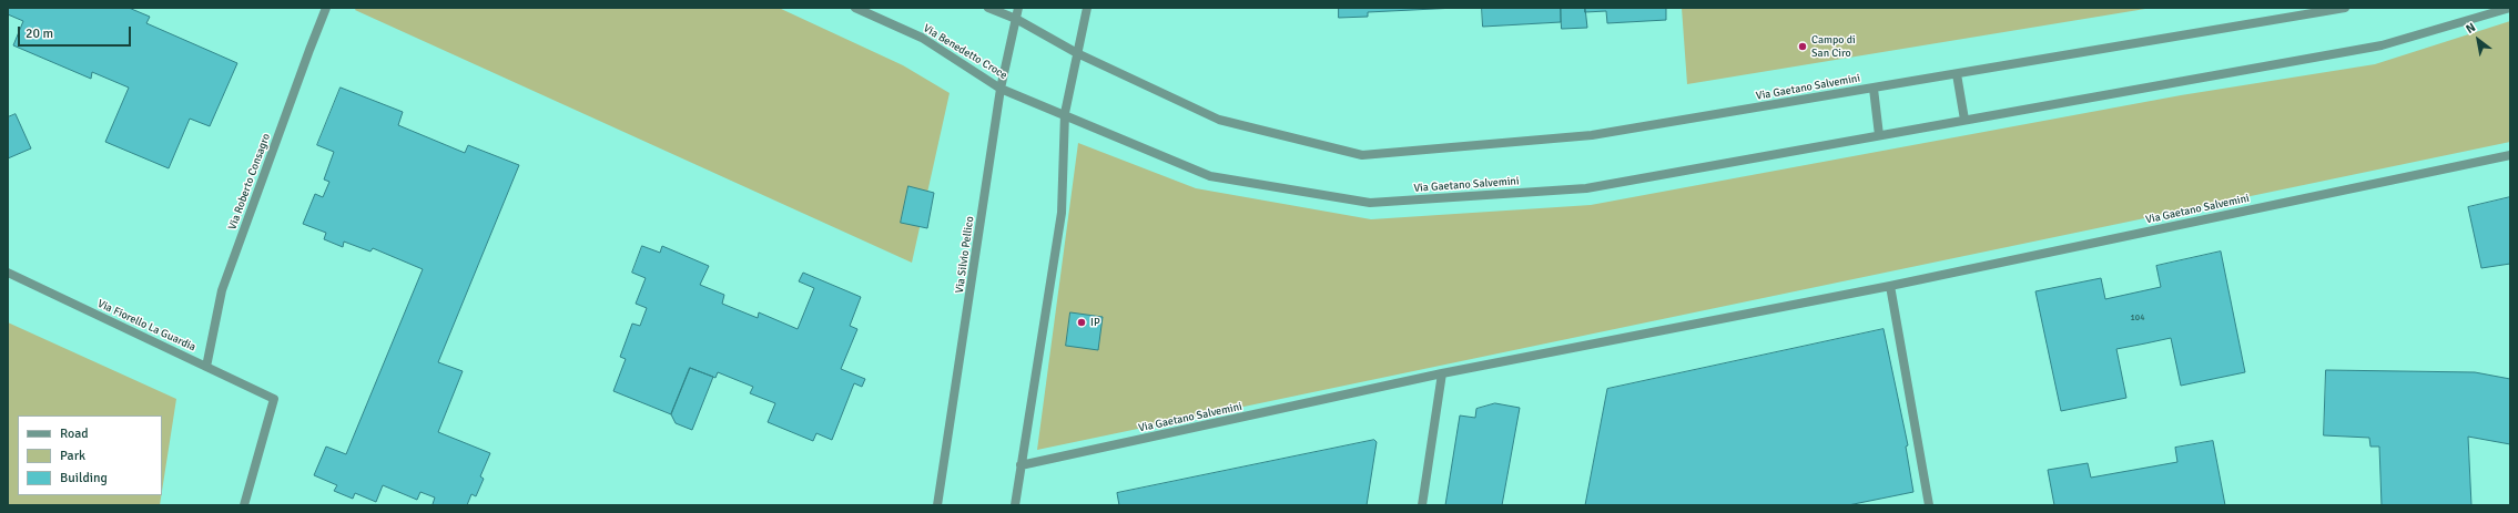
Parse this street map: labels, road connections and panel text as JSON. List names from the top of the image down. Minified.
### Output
{"streets":{"street":["Via Benedetto Croce","Via Gaetano Salvemini","Via Roberto Consagro","Via Silvio Pellico","Via Fiorello La Guardia"]},"crossings":[["Via Benedetto Croce","Via Gaetano Salvemini"],["Via Benedetto Croce","Via Silvio Pellico"],["Via Roberto Consagro","Via Fiorello La Guardia"]],"places":["Campo di San Ciro","IP"],"house_numbers":["104"],"legend":["Road","Park","Building"],"scale_bar":"20 m","north":"top left"}
